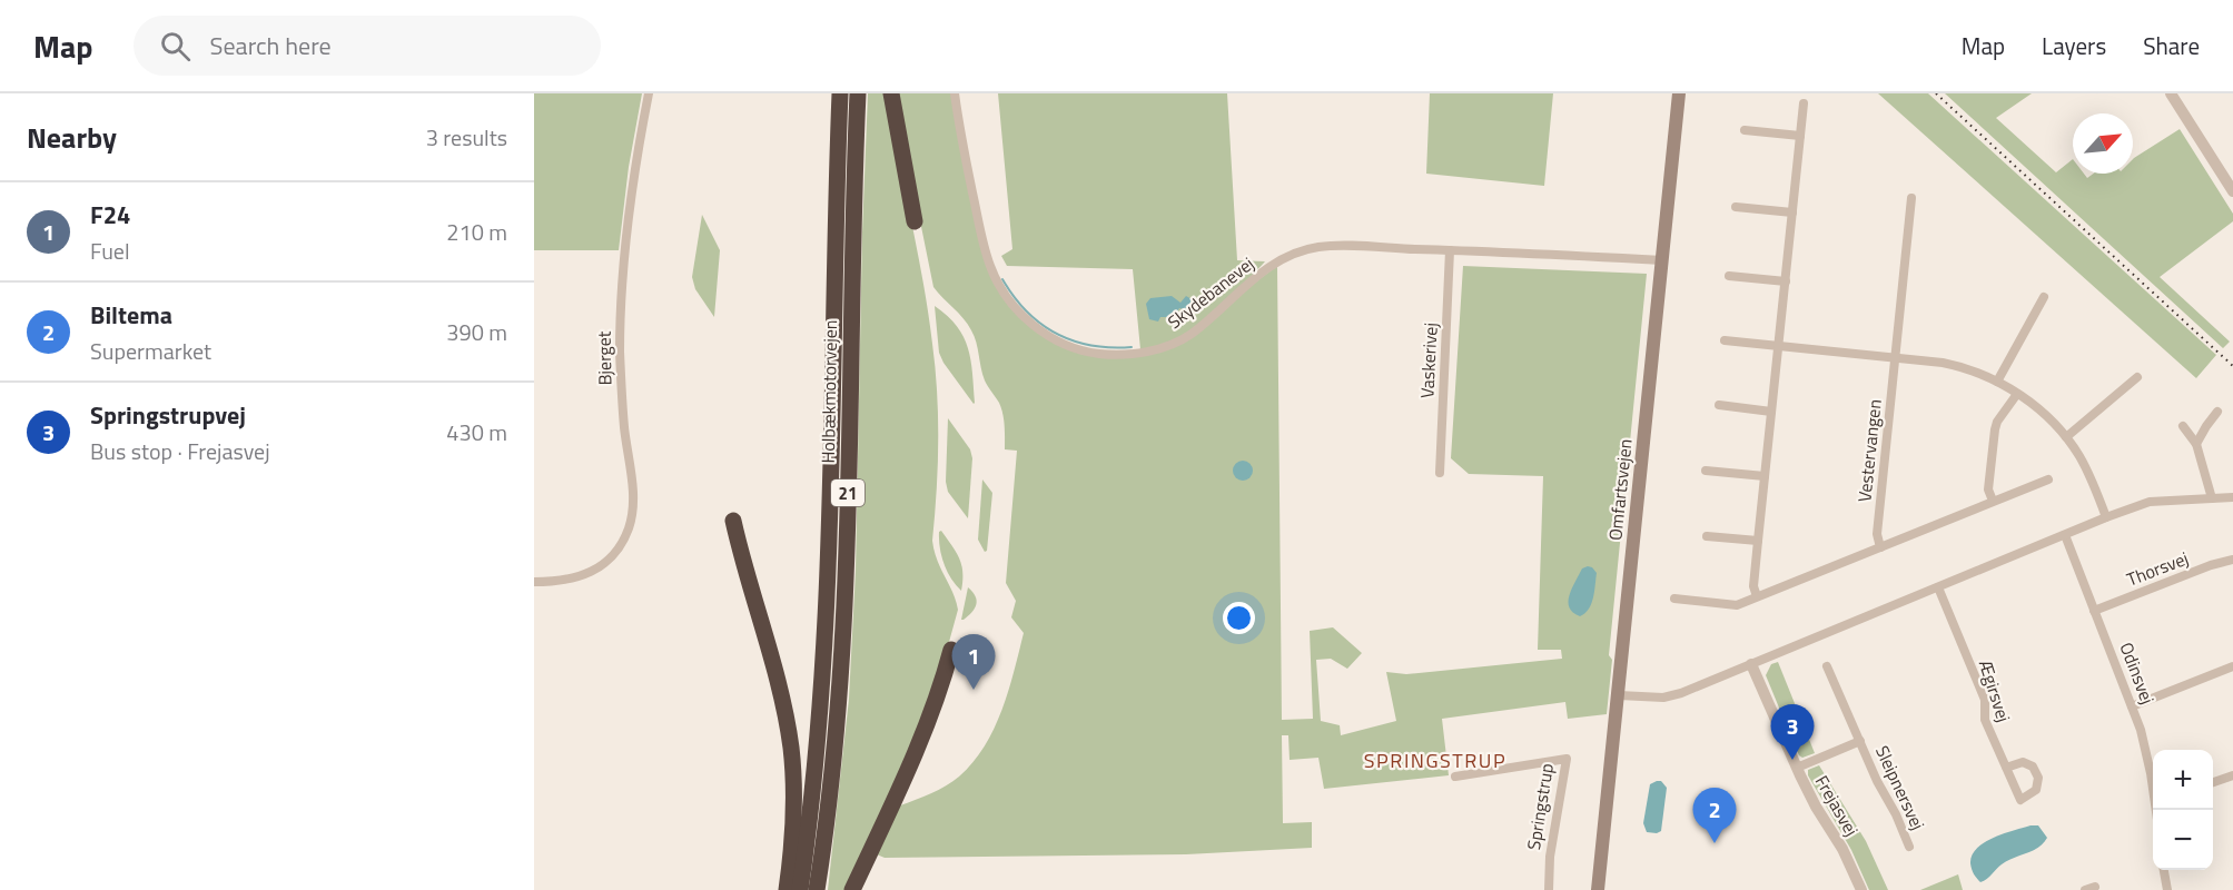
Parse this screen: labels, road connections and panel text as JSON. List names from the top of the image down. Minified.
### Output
{"streets":{"highway":["Holbækmotorvejen","21"],"main road":["Omfartsvejen"],"street":["Skydebanevej","Bjerget","Vaskerivej","Vestervangen","Thorsvej","Odinsvej","Ægirsvej","Sleipnersvej","Frejasvej","Springstrup"]},"crossings":[["Skydebanevej","Vaskerivej"],["Skydebanevej","Omfartsvejen"],["Thorsvej","Odinsvej"],["Sleipnersvej","Frejasvej"]],"districts":["SPRINGSTRUP"],"north":"top right","page":{"header":"Map","search":"Search here","nav":["Map","Layers","Share"],"heading":["Nearby","3 results"],"list":[{"mark":"1","name":"F24","note":"Fuel","value":"210 m"},{"mark":"2","name":"Biltema","note":"Supermarket","value":"390 m"},{"mark":"3","name":"Springstrupvej","note":"Bus stop · Frejasvej","value":"430 m"}],"pins":["1","3","2"],"map_buttons":["+","−"]}}
